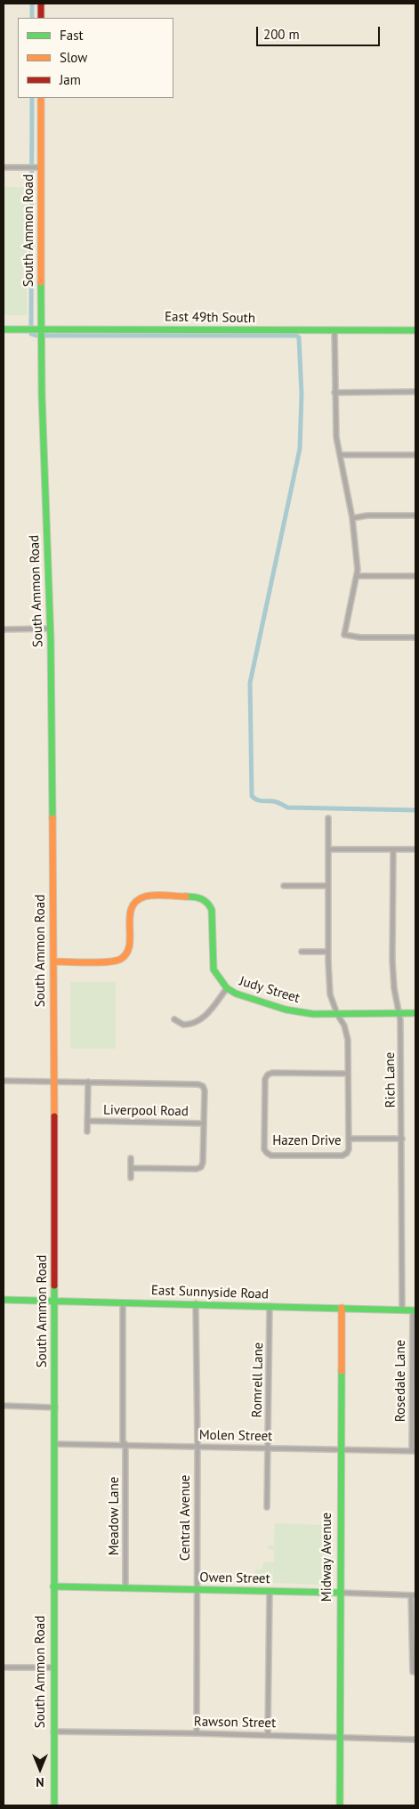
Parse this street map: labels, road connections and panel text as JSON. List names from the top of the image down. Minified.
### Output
{"streets":{"street":["South Ammon Road","East 49th South","Judy Street","Rich Lane","Liverpool Road","Hazen Drive","East Sunnyside Road","Romrell Lane","Rosedale Lane","Molen Street","Meadow Lane","Central Avenue","Midway Avenue","Owen Street","Rawson Street"]},"crossings":[["South Ammon Road","East 49th South"],["South Ammon Road","Judy Street"],["South Ammon Road","East Sunnyside Road"],["South Ammon Road","Molen Street"],["South Ammon Road","Owen Street"],["South Ammon Road","Rawson Street"],["Judy Street","Rich Lane"],["Judy Street","Hazen Drive"],["Rich Lane","East Sunnyside Road"],["East Sunnyside Road","Romrell Lane"],["East Sunnyside Road","Rosedale Lane"],["East Sunnyside Road","Meadow Lane"],["East Sunnyside Road","Central Avenue"],["East Sunnyside Road","Midway Avenue"],["Romrell Lane","Molen Street"],["Rosedale Lane","Molen Street"],["Molen Street","Meadow Lane"],["Molen Street","Central Avenue"],["Molen Street","Midway Avenue"],["Meadow Lane","Owen Street"],["Central Avenue","Owen Street"],["Central Avenue","Rawson Street"],["Midway Avenue","Owen Street"],["Midway Avenue","Rawson Street"]],"legend":["Fast","Slow","Jam"],"scale_bar":"200 m","north":"bottom"}
